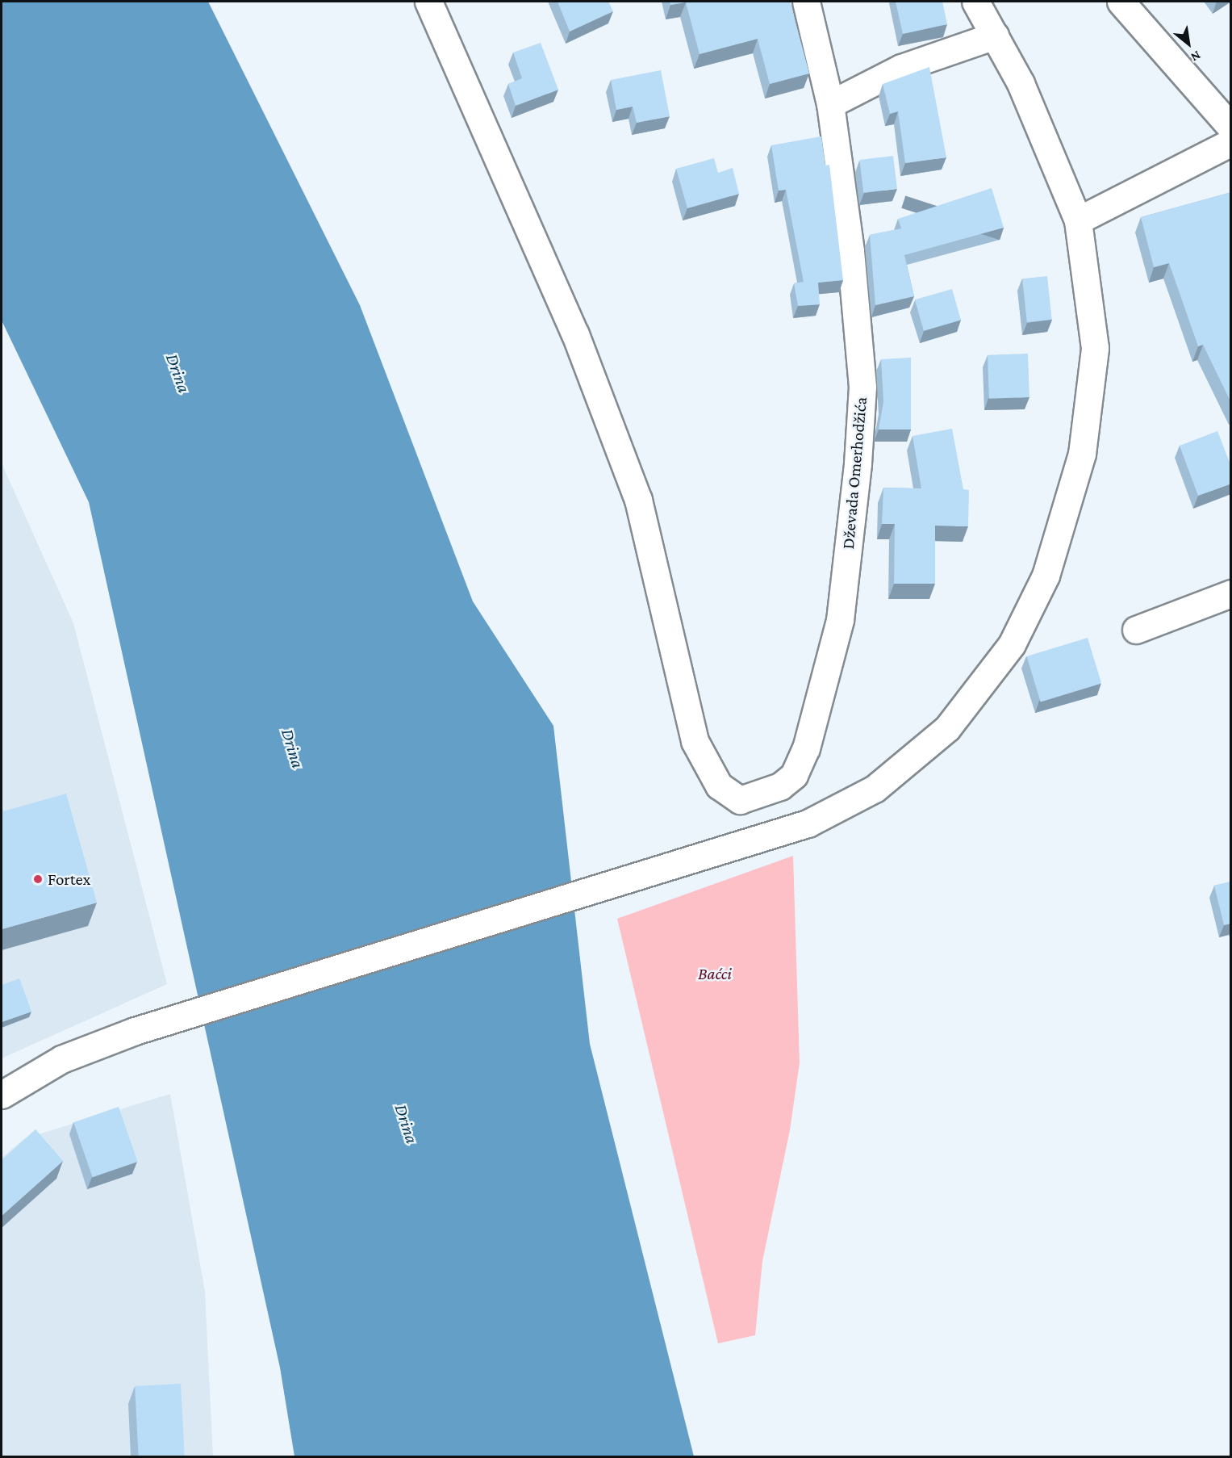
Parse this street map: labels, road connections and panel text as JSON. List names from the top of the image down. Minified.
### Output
{"streets":{"main road":["Dževada Omerhodžića"]},"water":["Drina"],"parks":["Baćci"],"places":["Fortex"],"north":"bottom right"}
